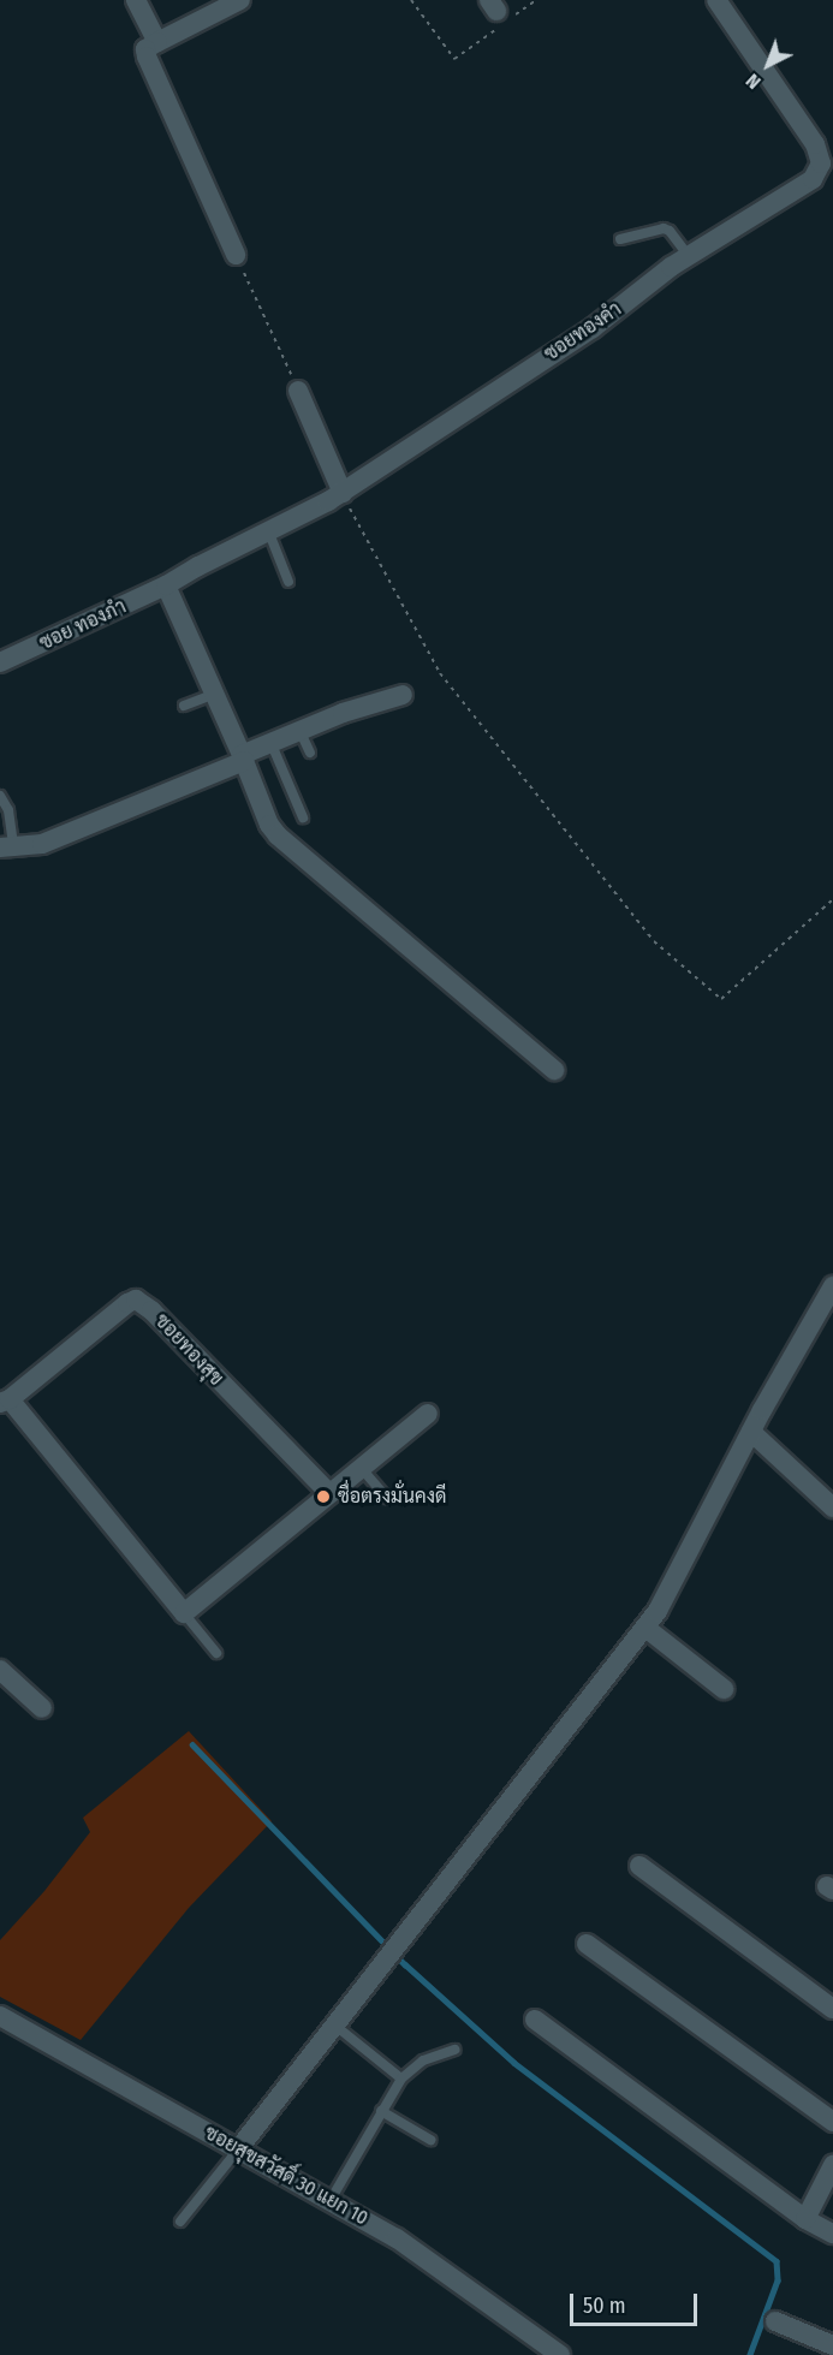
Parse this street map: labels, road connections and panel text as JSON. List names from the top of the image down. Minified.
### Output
{"streets":{"street":["ซอยทองคำ","ซอย ทองภํา","ซอยทองสุข","ซอยสุขสวัสดิ์ 30 แยก 10"]},"crossings":[["ซอยทองคำ","ซอย ทองภํา"]],"places":["ซื่อตรงมั่นคงดี"],"scale_bar":"50 m","north":"bottom left"}
